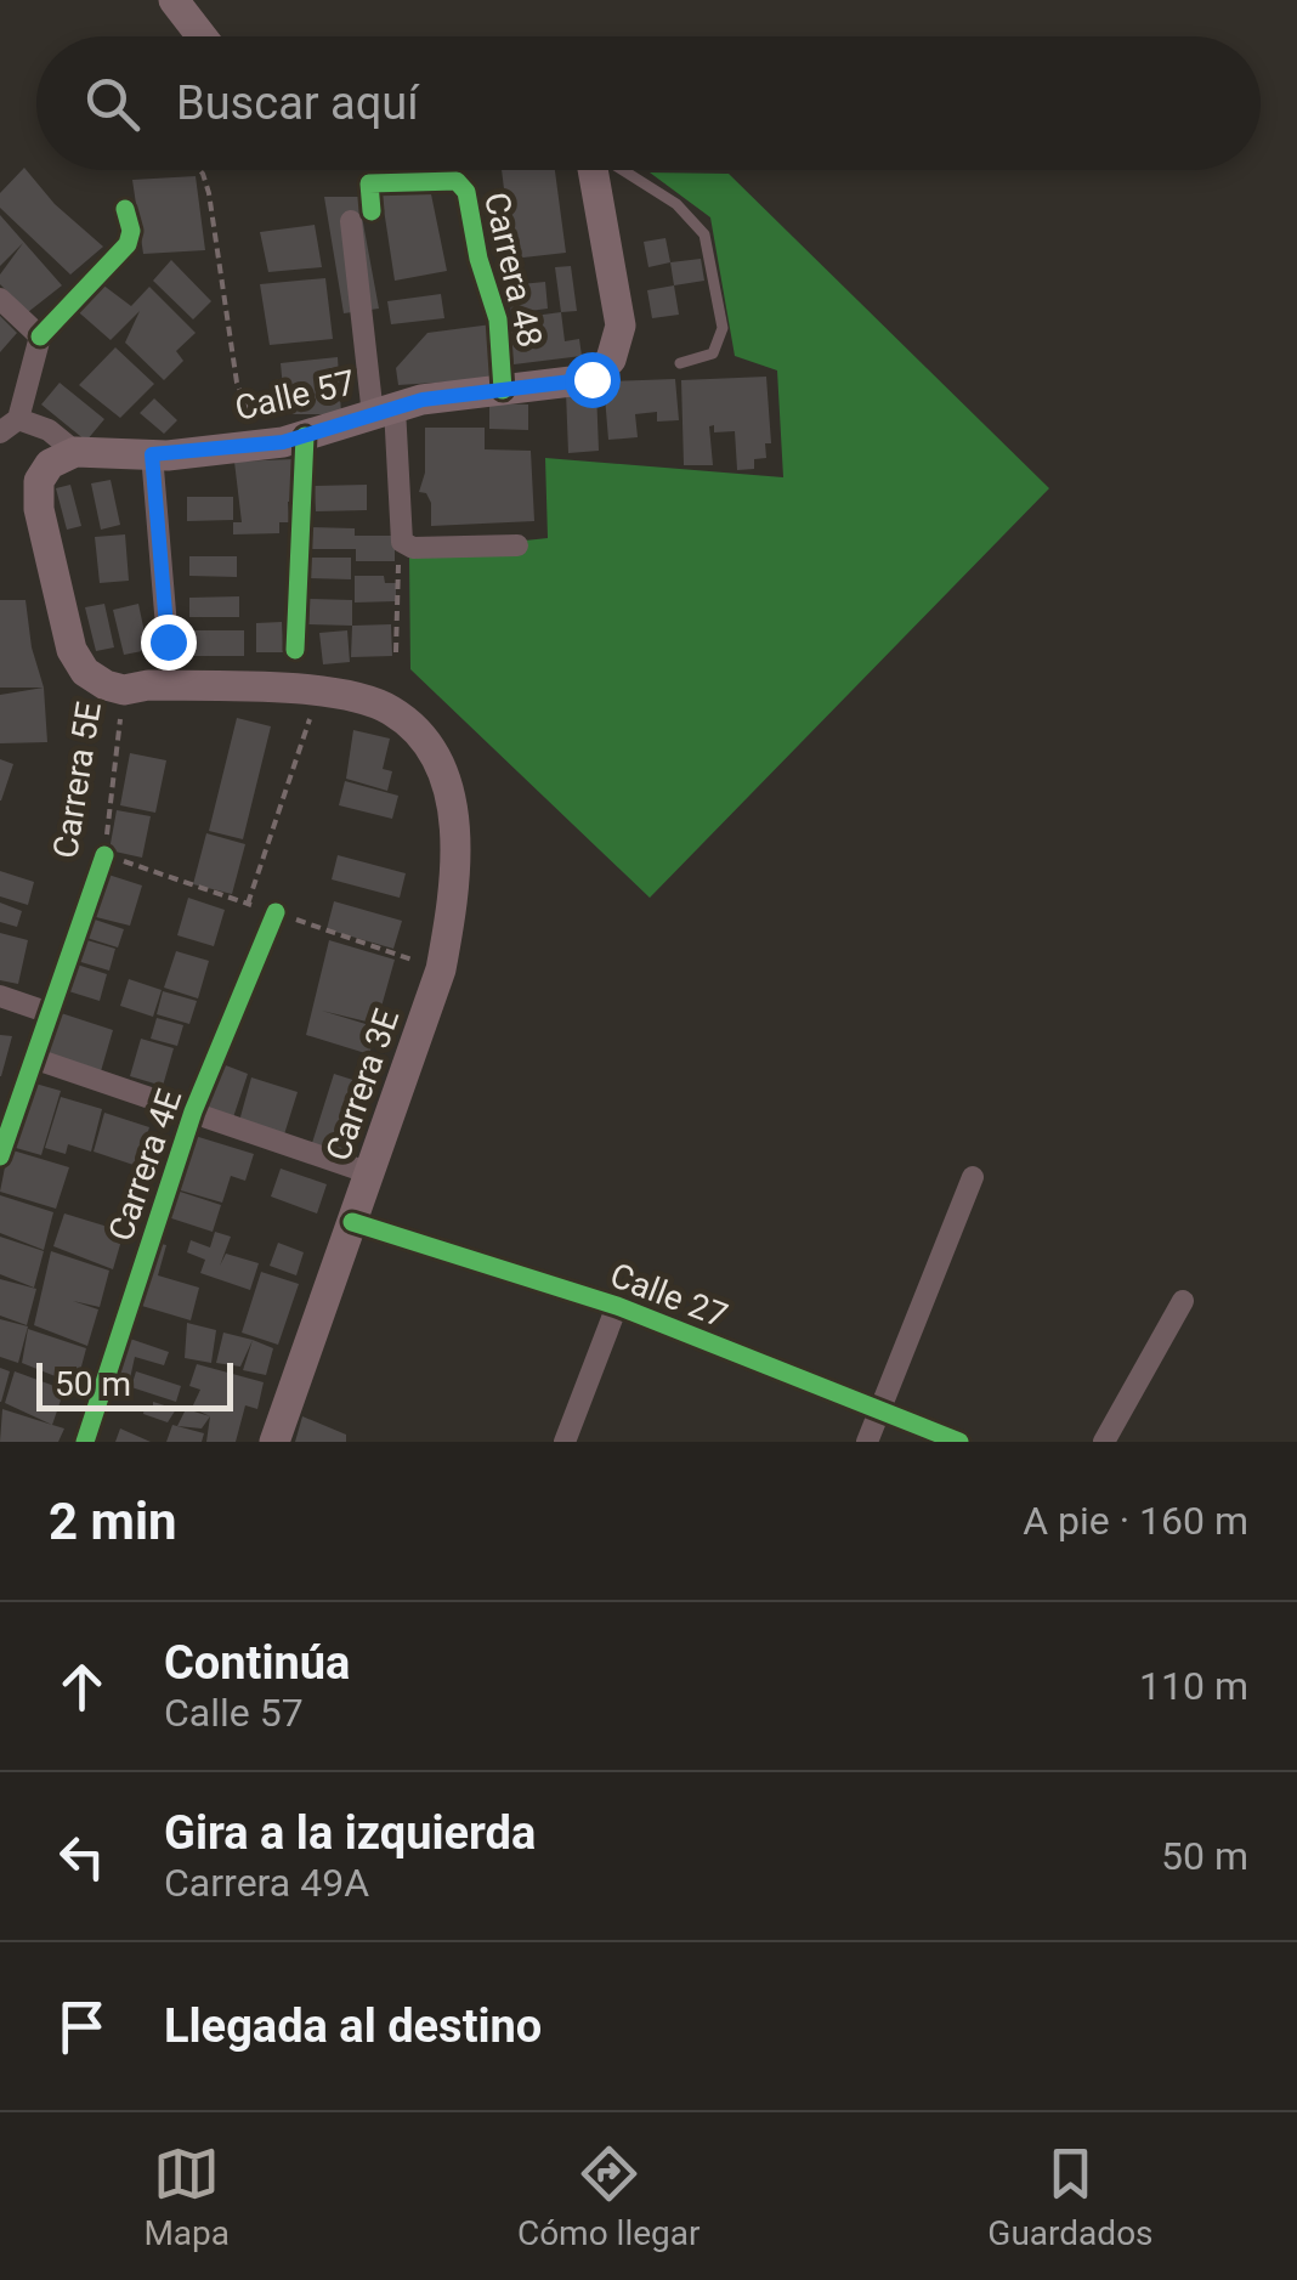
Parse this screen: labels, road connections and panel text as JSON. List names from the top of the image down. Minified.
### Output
{"streets":{"main road":["Calle 57","Carrera 3E"],"street":["Carrera 48","Carrera 5E","Carrera 4E","Calle 27"]},"crossings":[["Carrera 48","Calle 57"],["Carrera 3E","Calle 27"]],"scale_bar":"50 m","page":{"search":"Buscar aquí","scale":"50 m","heading":["2 min","A pie · 160 m"],"list":[["Continúa","Calle 57","110 m"],["Gira a la izquierda","Carrera 49A","50 m"],"Llegada al destino"],"nav":["Mapa","Cómo llegar","Guardados"]}}
